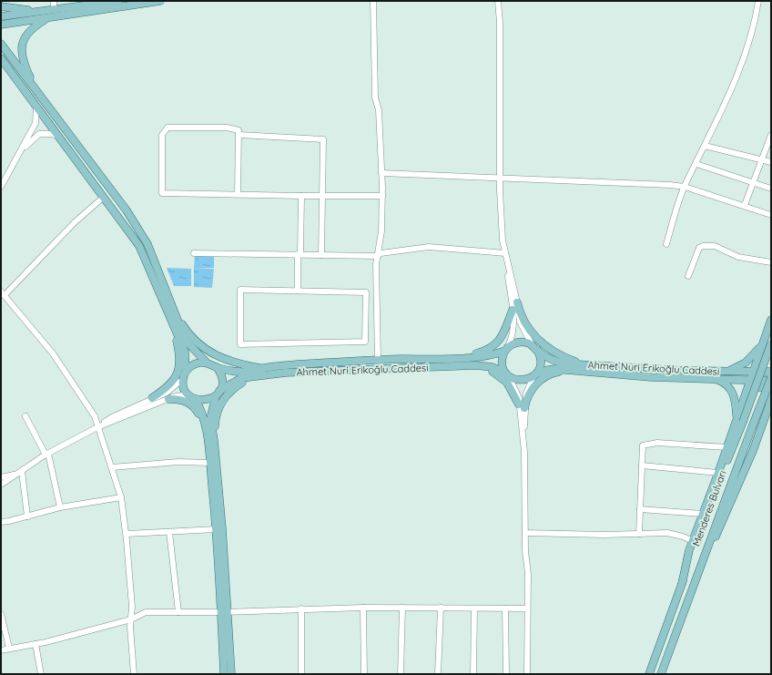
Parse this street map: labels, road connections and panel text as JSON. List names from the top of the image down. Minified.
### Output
{"streets":{"main road":["Ahmet Nuri Erikoğlu Caddesi","Menderes Bulvarı"]}}
